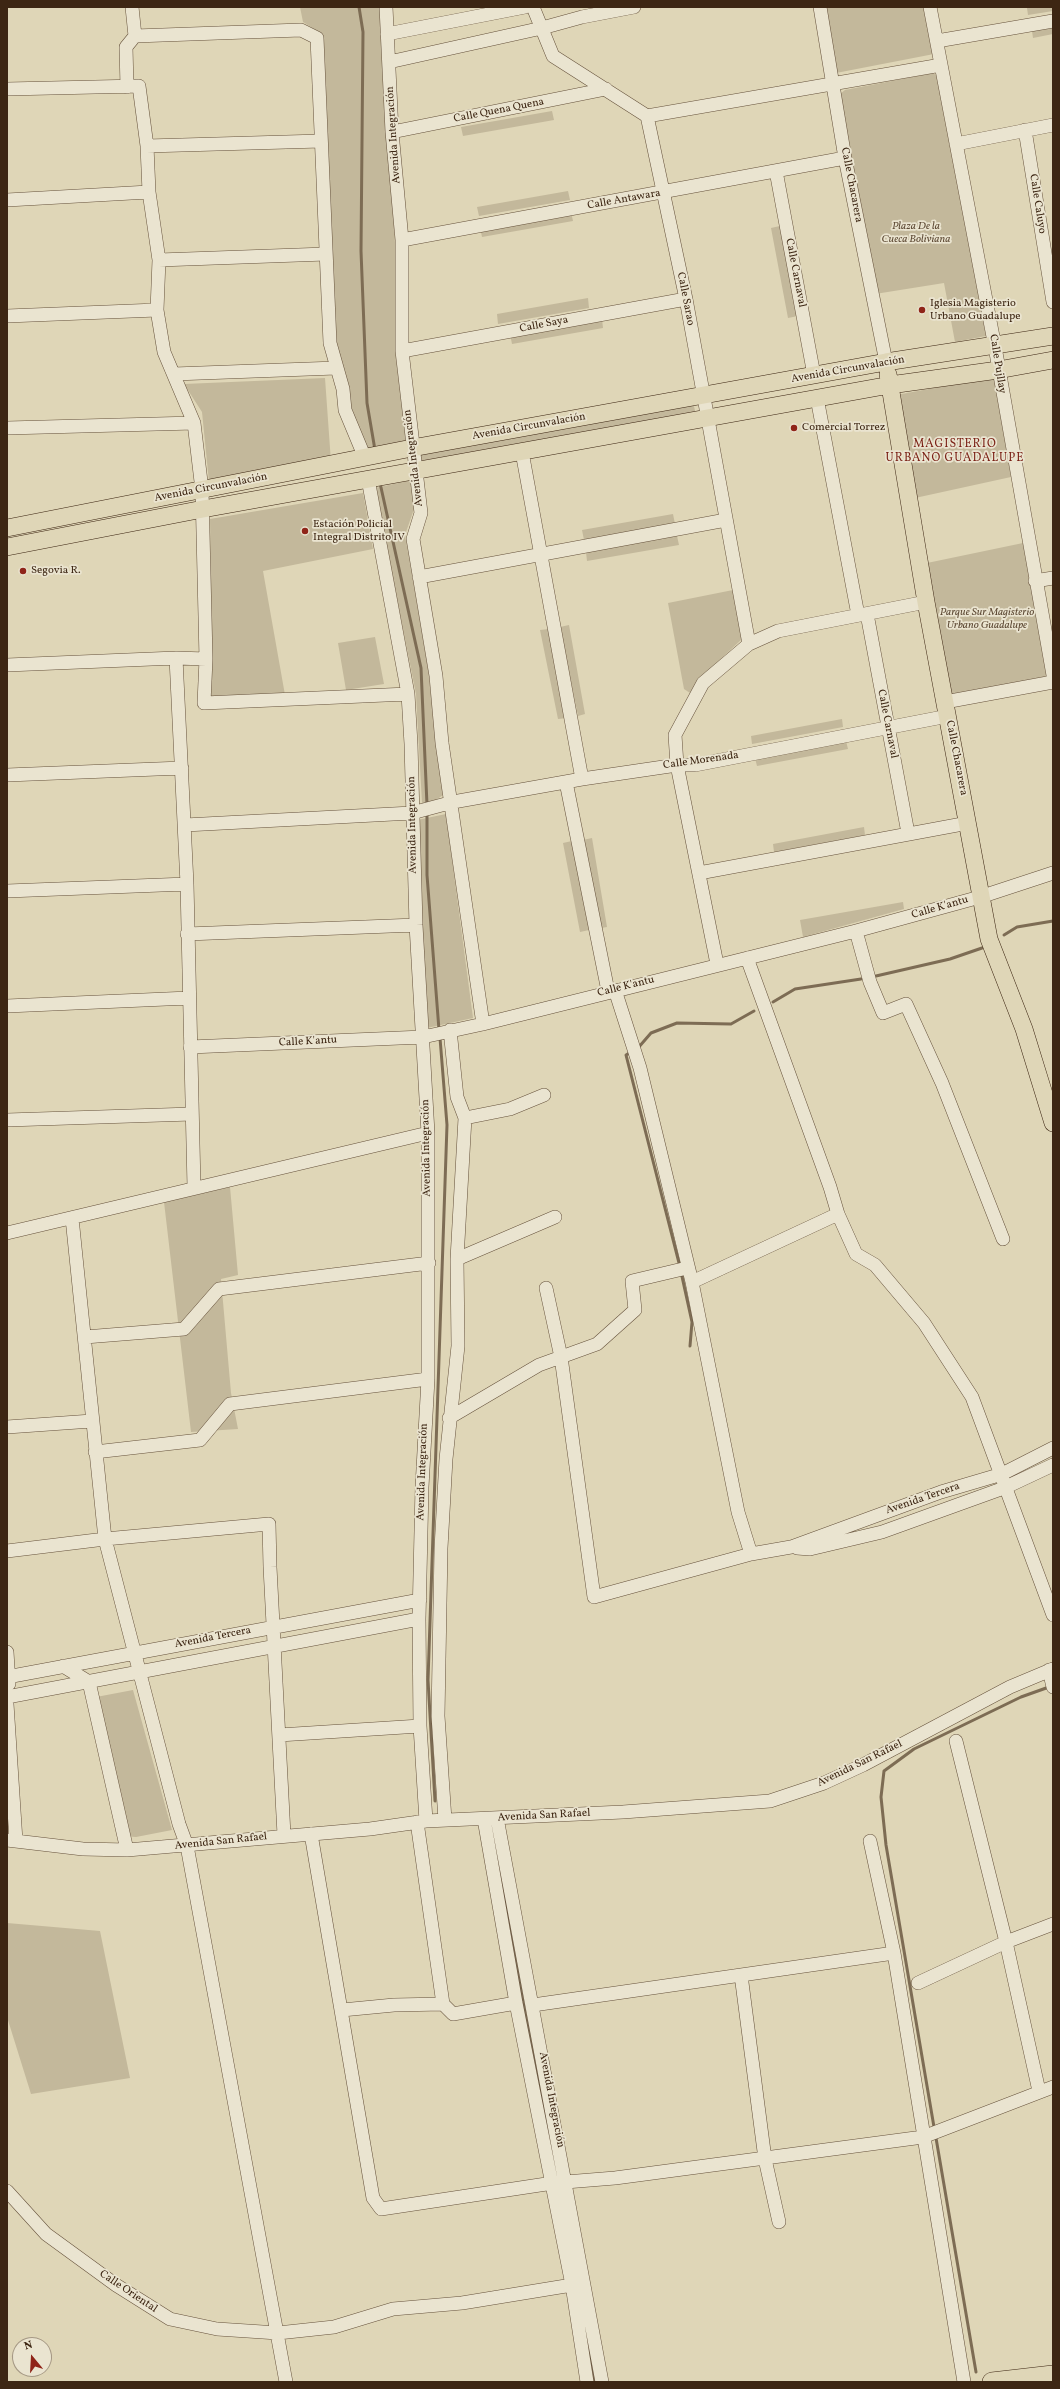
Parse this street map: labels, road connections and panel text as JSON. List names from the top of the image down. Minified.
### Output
{"streets":{"main road":["Calle Chacarera","Avenida Circunvalación"],"street":["Calle Quena Quena","Avenida Integración","Calle Antawara","Calle Caluyo","Calle Carnaval","Calle Sarao","Calle Saya","Calle Pujllay","Calle Morenada","Calle K'antu","Avenida Tercera","Avenida San Rafael","Calle Oriental"]},"crossings":[["Calle Quena Quena","Avenida Integración"],["Avenida Integración","Calle Antawara"],["Avenida Integración","Calle Saya"],["Avenida Integración","Avenida Circunvalación"],["Avenida Integración","Calle Morenada"],["Avenida Integración","Calle K'antu"],["Avenida Integración","Avenida Tercera"],["Avenida Integración","Avenida San Rafael"],["Avenida Integración","Calle Oriental"],["Calle Chacarera","Calle Antawara"],["Calle Chacarera","Avenida Circunvalación"],["Calle Chacarera","Calle Morenada"],["Calle Chacarera","Calle K'antu"],["Calle Antawara","Calle Carnaval"],["Calle Antawara","Calle Sarao"],["Calle Carnaval","Avenida Circunvalación"],["Calle Carnaval","Calle Morenada"],["Calle Sarao","Calle Saya"],["Calle Sarao","Avenida Circunvalación"],["Calle Pujllay","Avenida Circunvalación"]],"districts":["MAGISTERIO URBANO GUADALUPE"],"parks":["Plaza De la Cueca Boliviana","Parque Sur Magisterio Urbano Guadalupe"],"places":["Iglesia Magisterio Urbano Guadalupe","Comercial Torrez","Estación Policial Integral Distrito IV","Segovia R."],"north":"top"}
